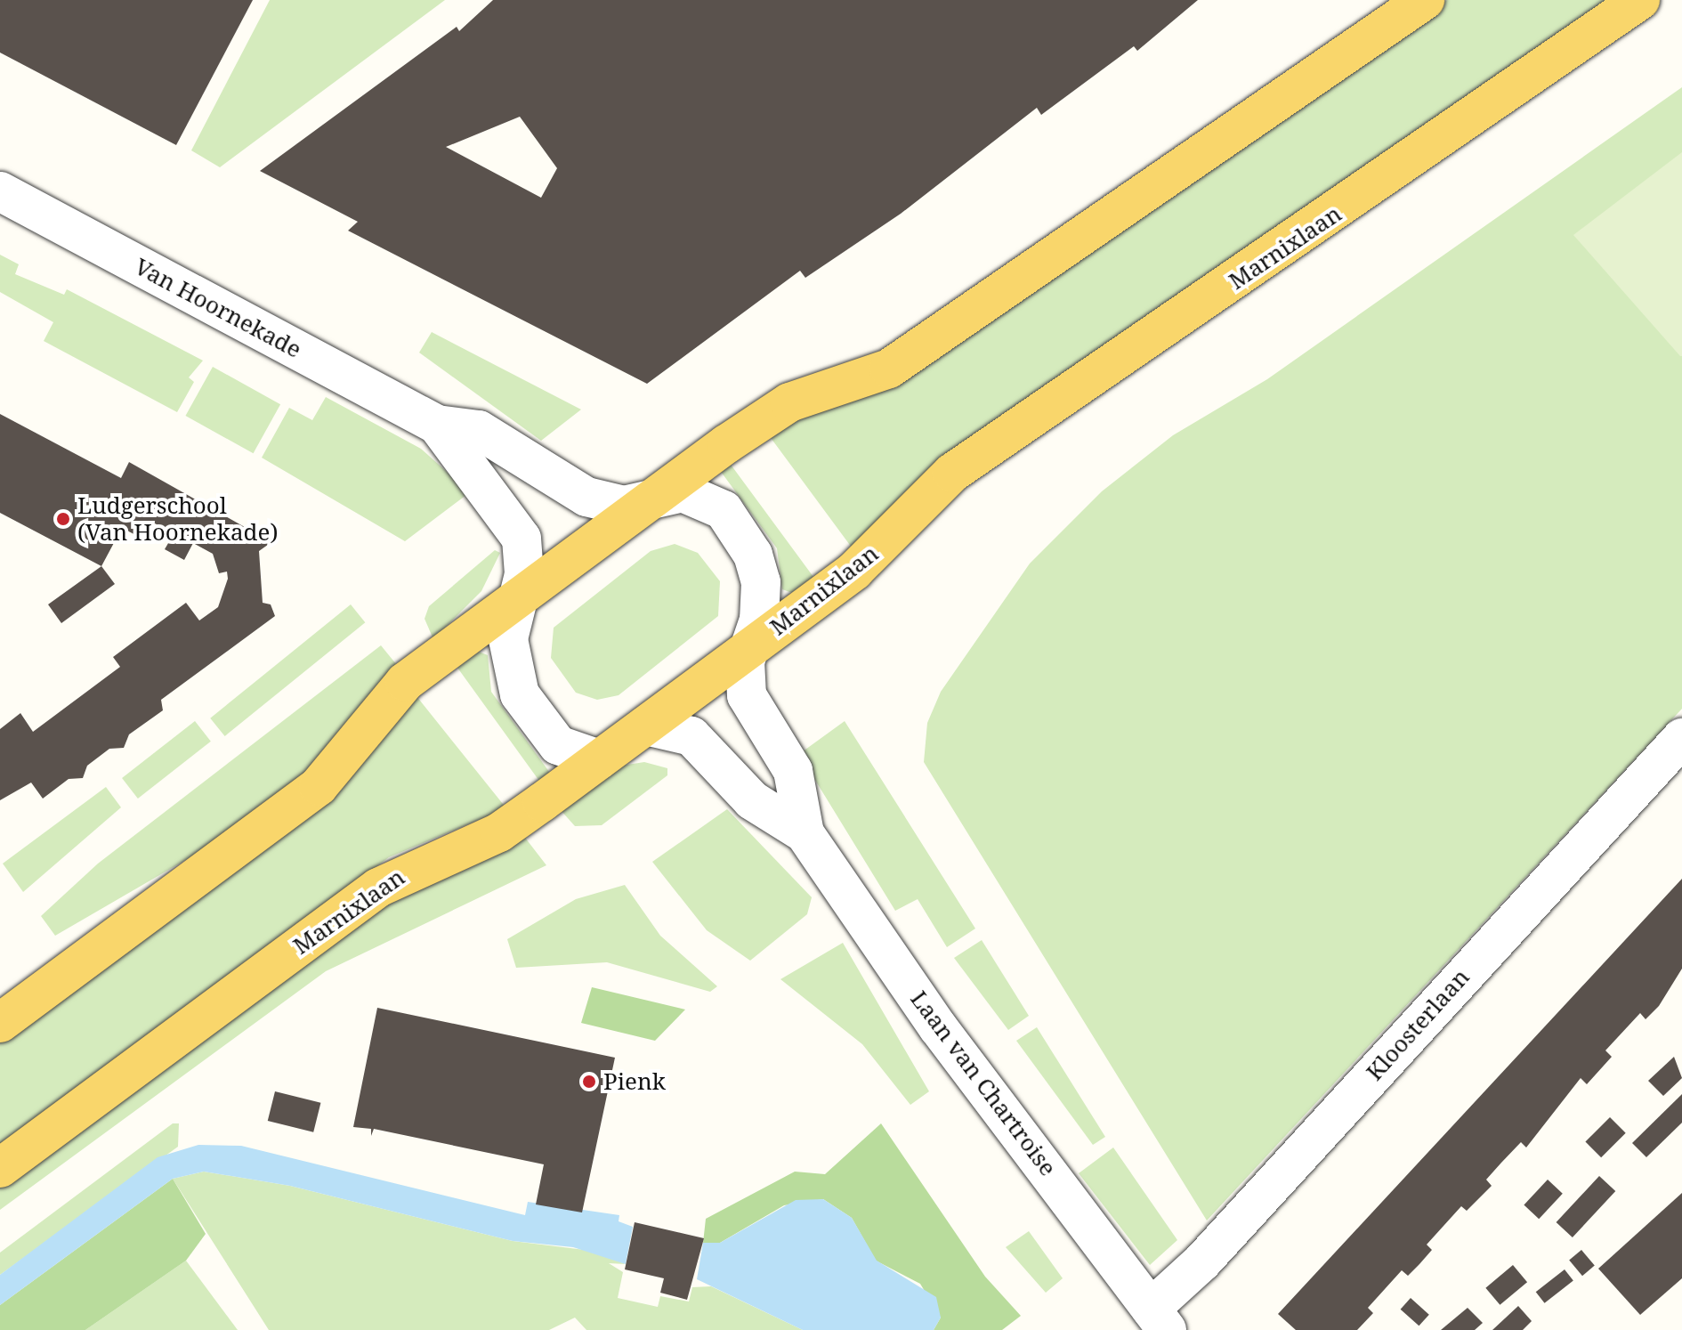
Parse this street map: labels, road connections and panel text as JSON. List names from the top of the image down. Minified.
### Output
{"streets":{"main road":["Marnixlaan"],"street":["Van Hoornekade","Kloosterlaan","Laan van Chartroise"]},"crossings":[["Marnixlaan","Van Hoornekade"],["Marnixlaan","Laan van Chartroise"],["Van Hoornekade","Laan van Chartroise"],["Kloosterlaan","Laan van Chartroise"]],"places":["Ludgerschool (Van Hoornekade)","Pienk"]}
